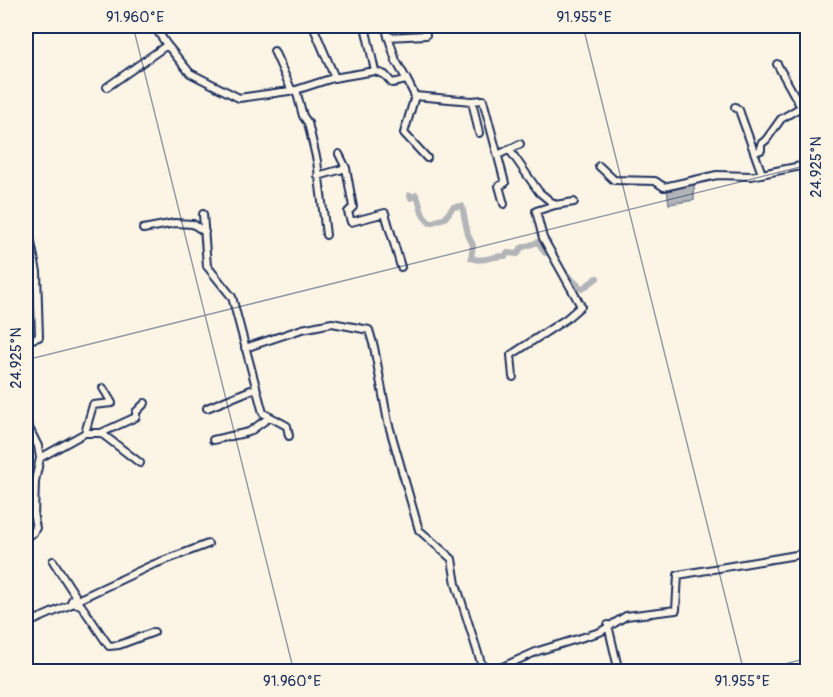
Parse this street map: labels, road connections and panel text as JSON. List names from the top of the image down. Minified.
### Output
{"coordinates":["91.960°E","91.955°E","24.925°N"]}
